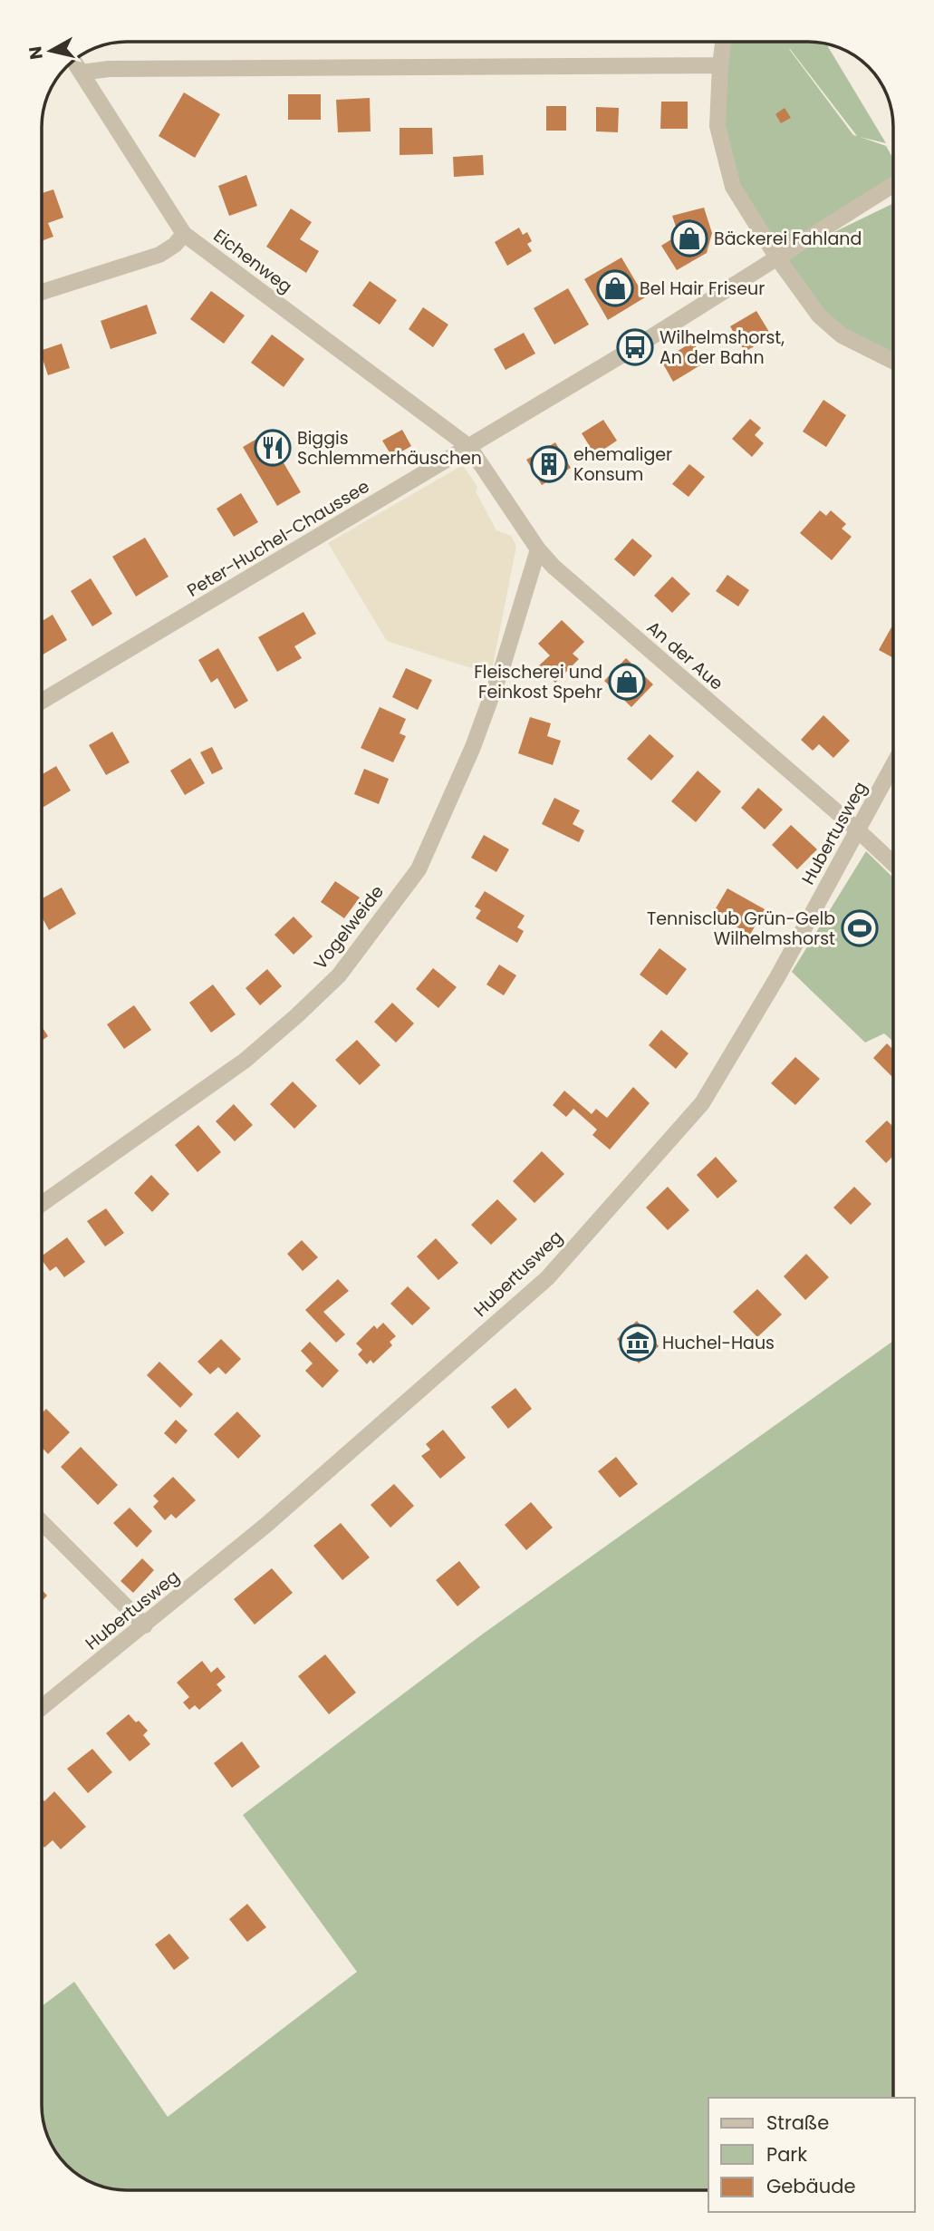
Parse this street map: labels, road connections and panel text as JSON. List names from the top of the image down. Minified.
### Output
{"streets":{"street":["Eichenweg","Peter-Huchel-Chaussee","An der Aue","Hubertusweg","Vogelweide"]},"crossings":[["Eichenweg","Peter-Huchel-Chaussee"],["Eichenweg","An der Aue"],["Peter-Huchel-Chaussee","An der Aue"],["An der Aue","Hubertusweg"],["An der Aue","Vogelweide"]],"places":{"shop":["Bäckerei Fahland","Bel Hair Friseur","Fleischerei und Feinkost Spehr"],"bus stop":["Wilhelmshorst, An der Bahn"],"restaurant":["Biggis Schlemmerhäuschen"],"building":["ehemaliger Konsum"],"sports":["Tennisclub Grün-Gelb Wilhelmshorst"],"museum":["Huchel-Haus"]},"legend":["Straße","Park","Gebäude"],"north":"left"}
